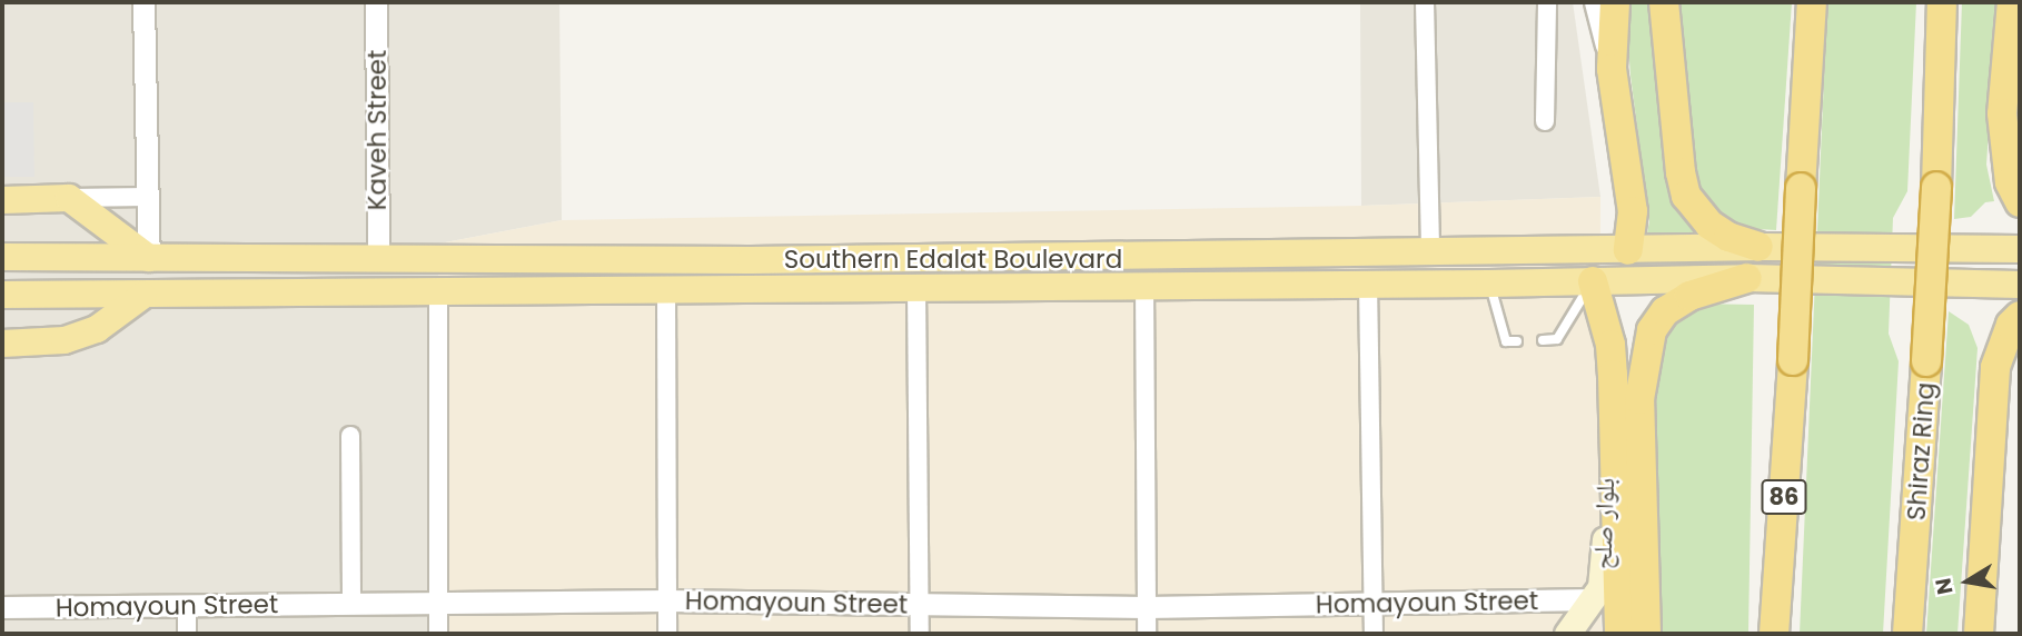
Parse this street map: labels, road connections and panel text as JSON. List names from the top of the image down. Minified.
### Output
{"streets":{"highway":["Shiraz Ring","86"],"main road":["Southern Edalat Boulevard","بلوار صلح"],"street":["Kaveh Street","Homayoun Street"]},"crossings":[["Kaveh Street","Southern Edalat Boulevard"],["بلوار صلح","Homayoun Street"]],"north":"left"}
